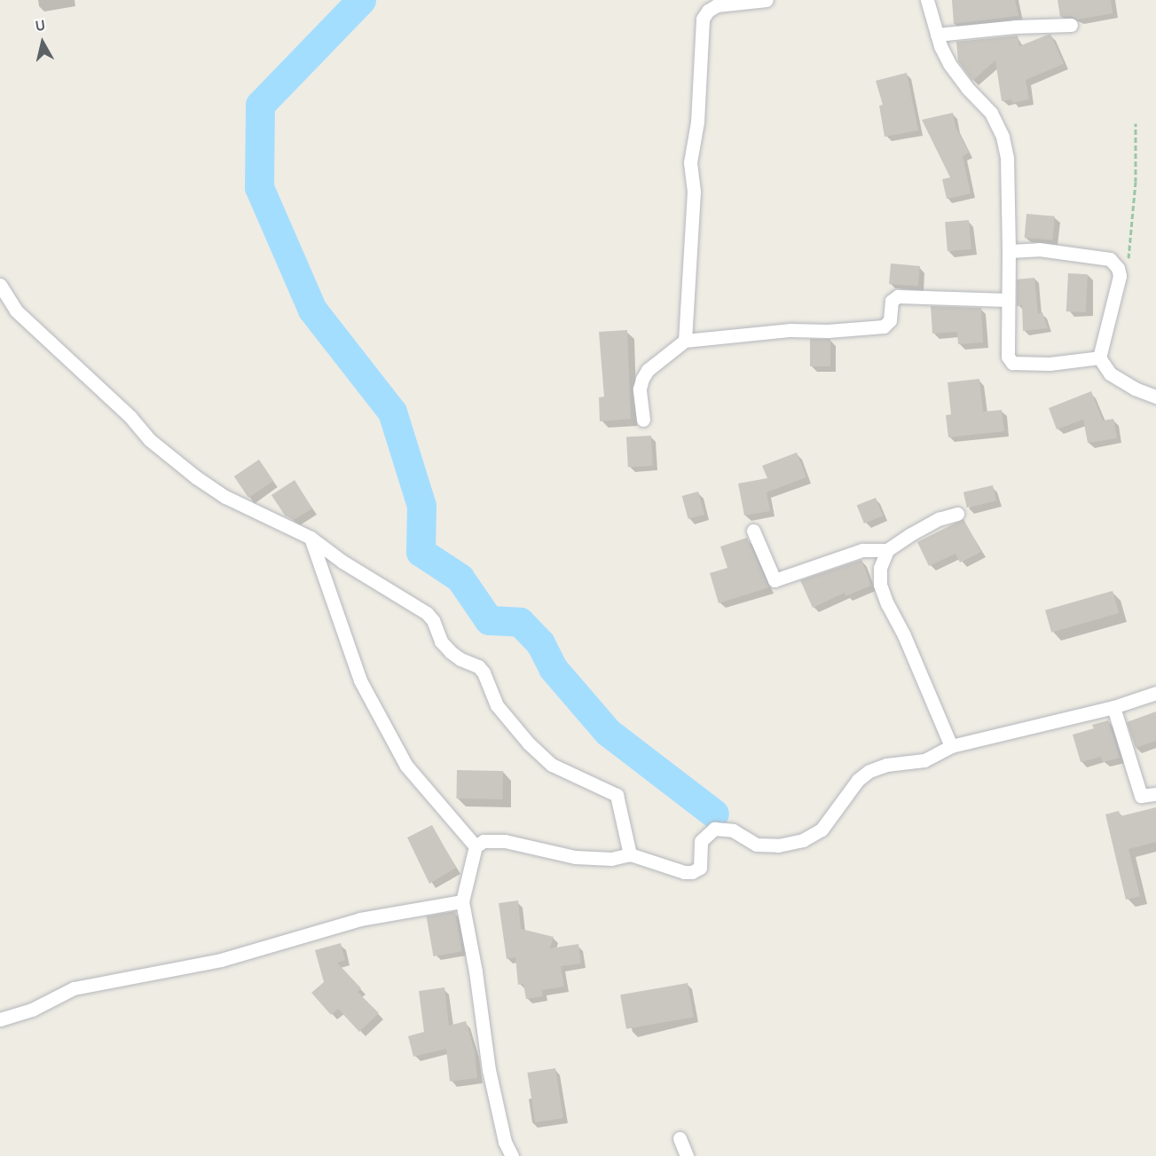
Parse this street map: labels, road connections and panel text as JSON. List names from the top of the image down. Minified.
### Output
{"north":"top"}
